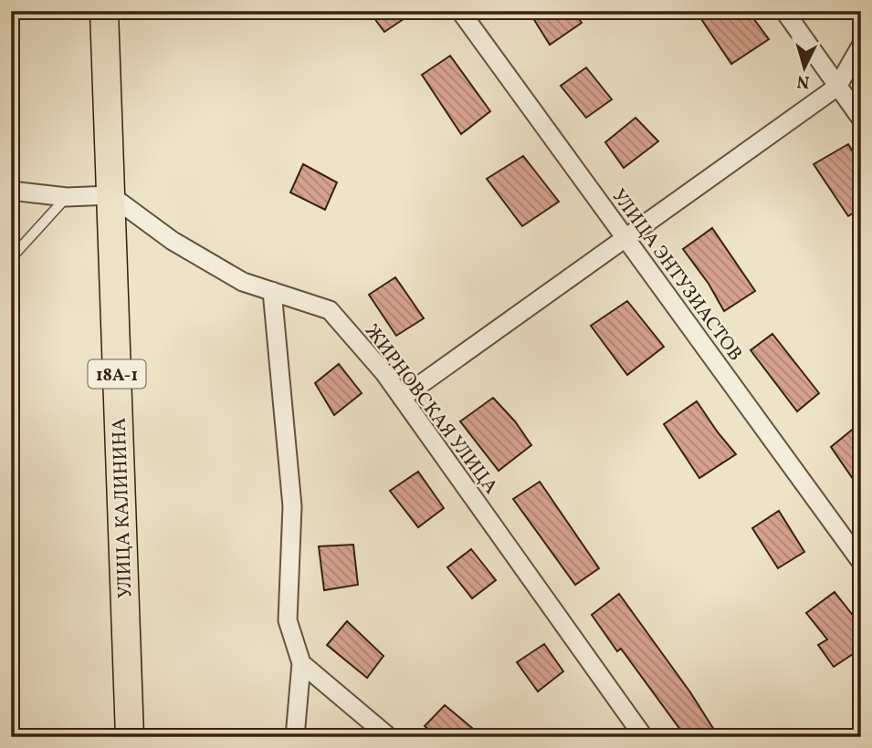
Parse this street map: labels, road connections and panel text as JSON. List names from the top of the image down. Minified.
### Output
{"streets":{"main road":["18А-1","УЛИЦА КАЛИНИНА"],"street":["УЛИЦА ЭНТУЗИАСТОВ","ЖИРНОВСКАЯ УЛИЦА"]},"crossings":[["ЖИРНОВСКАЯ УЛИЦА","УЛИЦА КАЛИНИНА"]],"north":"bottom"}
